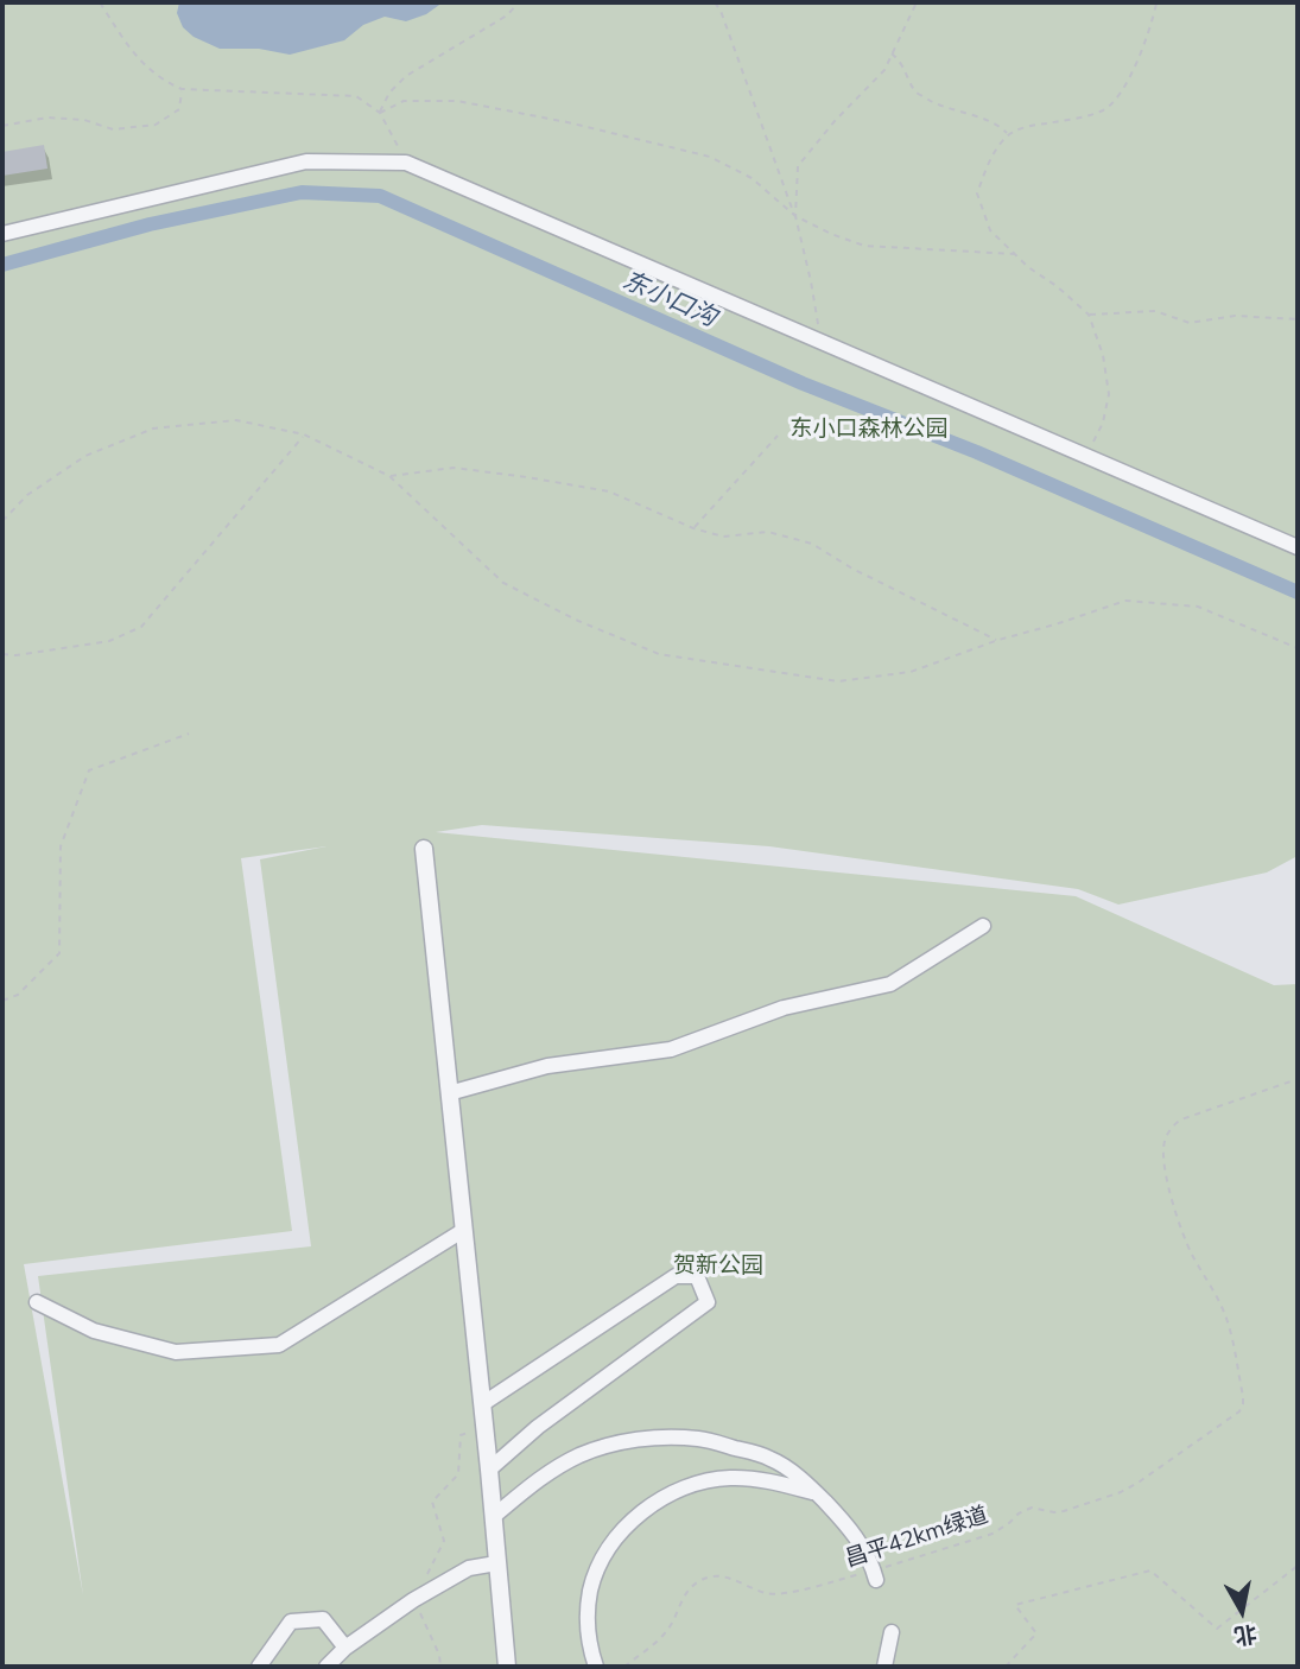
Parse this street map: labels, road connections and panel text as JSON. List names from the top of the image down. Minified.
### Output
{"streets":{"path":["昌平42km绿道"]},"water":["东小口沟"],"parks":["东小口森林公园","贺新公园"],"north":"bottom"}
